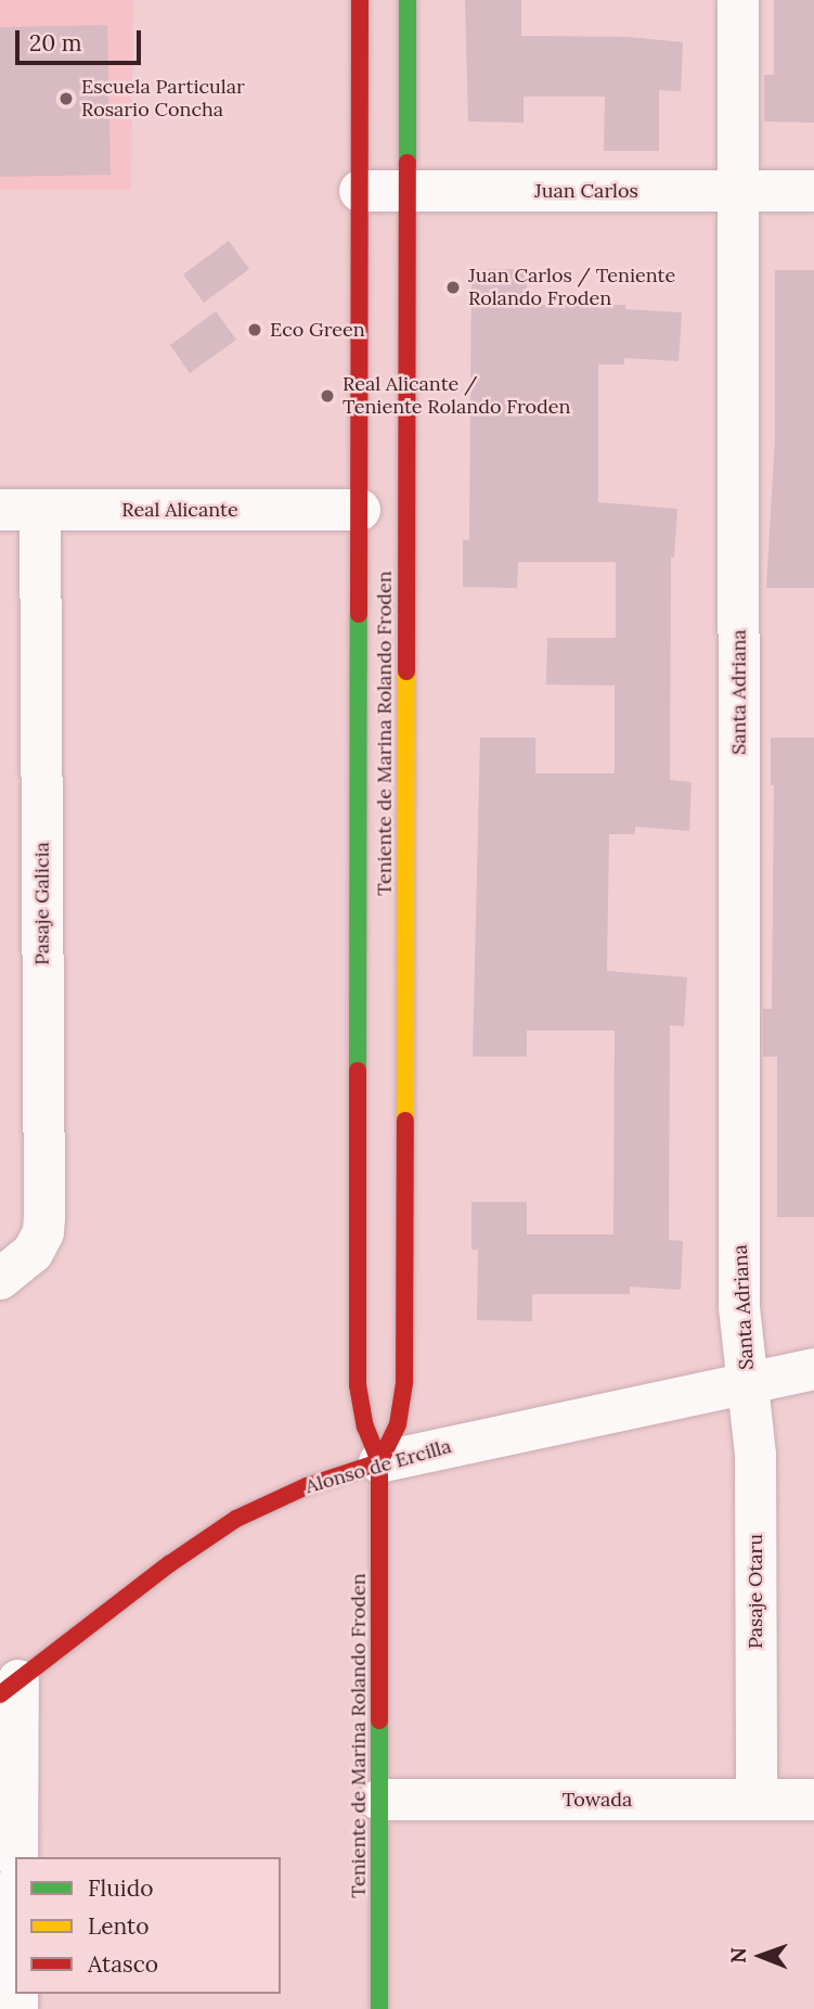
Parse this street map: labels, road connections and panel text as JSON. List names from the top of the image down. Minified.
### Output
{"streets":{"street":["Juan Carlos","Real Alicante","Santa Adriana","Teniente de Marina Rolando Froden","Pasaje Galicia","Alonso de Ercilla","Pasaje Otaru","Towada"]},"crossings":[["Juan Carlos","Santa Adriana"],["Juan Carlos","Teniente de Marina Rolando Froden"],["Real Alicante","Teniente de Marina Rolando Froden"],["Real Alicante","Pasaje Galicia"],["Santa Adriana","Alonso de Ercilla"],["Santa Adriana","Pasaje Otaru"],["Teniente de Marina Rolando Froden","Alonso de Ercilla"],["Teniente de Marina Rolando Froden","Towada"],["Alonso de Ercilla","Pasaje Otaru"],["Pasaje Otaru","Towada"]],"places":["Escuela Particular Rosario Concha","Juan Carlos / Teniente Rolando Froden","Eco Green","Real Alicante / Teniente Rolando Froden"],"legend":["Fluido","Lento","Atasco"],"scale_bar":"20 m","north":"left"}
